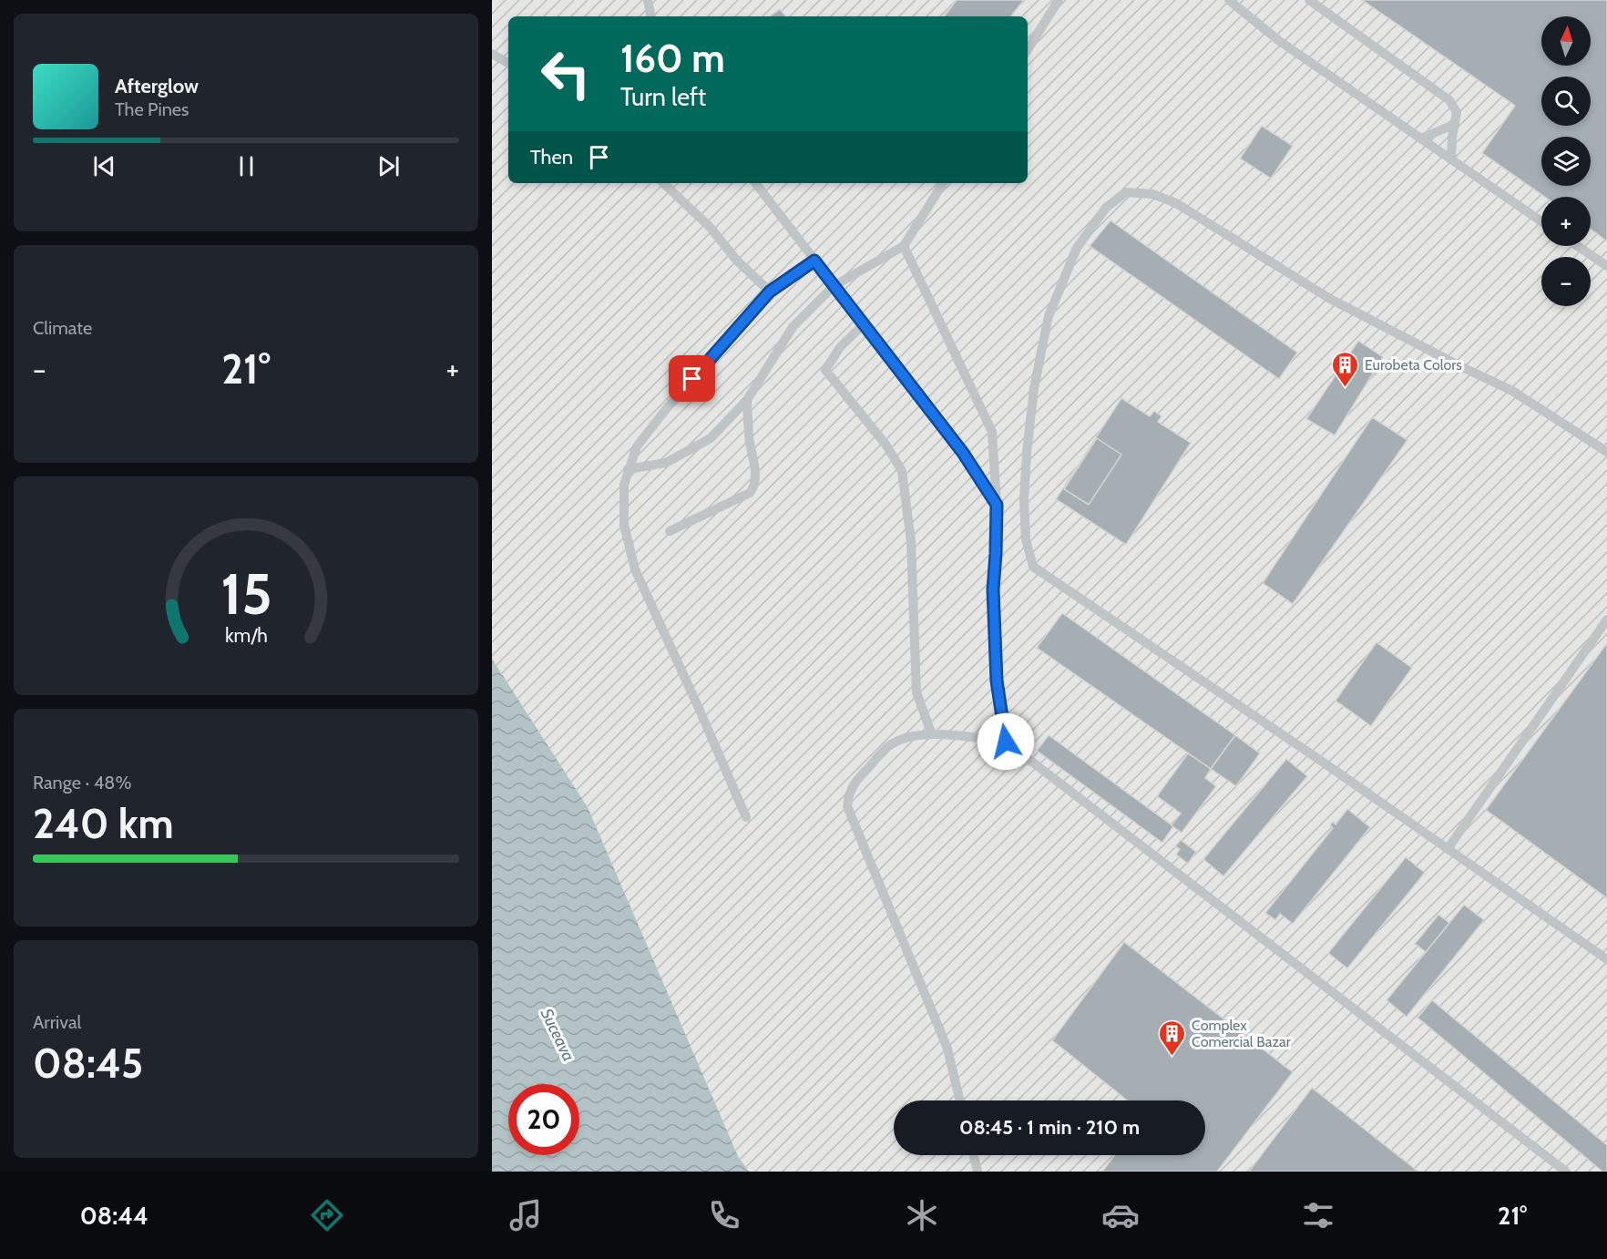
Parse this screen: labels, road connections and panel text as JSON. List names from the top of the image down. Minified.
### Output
{"water":["Suceava"],"places":{"building":["Eurobeta Colors","Complex Comercial Bazar"]},"north":"top","page":{"map_buttons":["+","−"],"turn":["160 m","Turn left"],"song":["Afterglow","The Pines"],"then":"Then","tile":["Climate",["Range · 48%","240 km"],["Arrival","08:45"]],"heat":["−","21°","+"],"limit":"20","trip":"08:45 · 1 min · 210 m","tabs":["08:44","21°"],"gauge":["15","km/h"]}}
